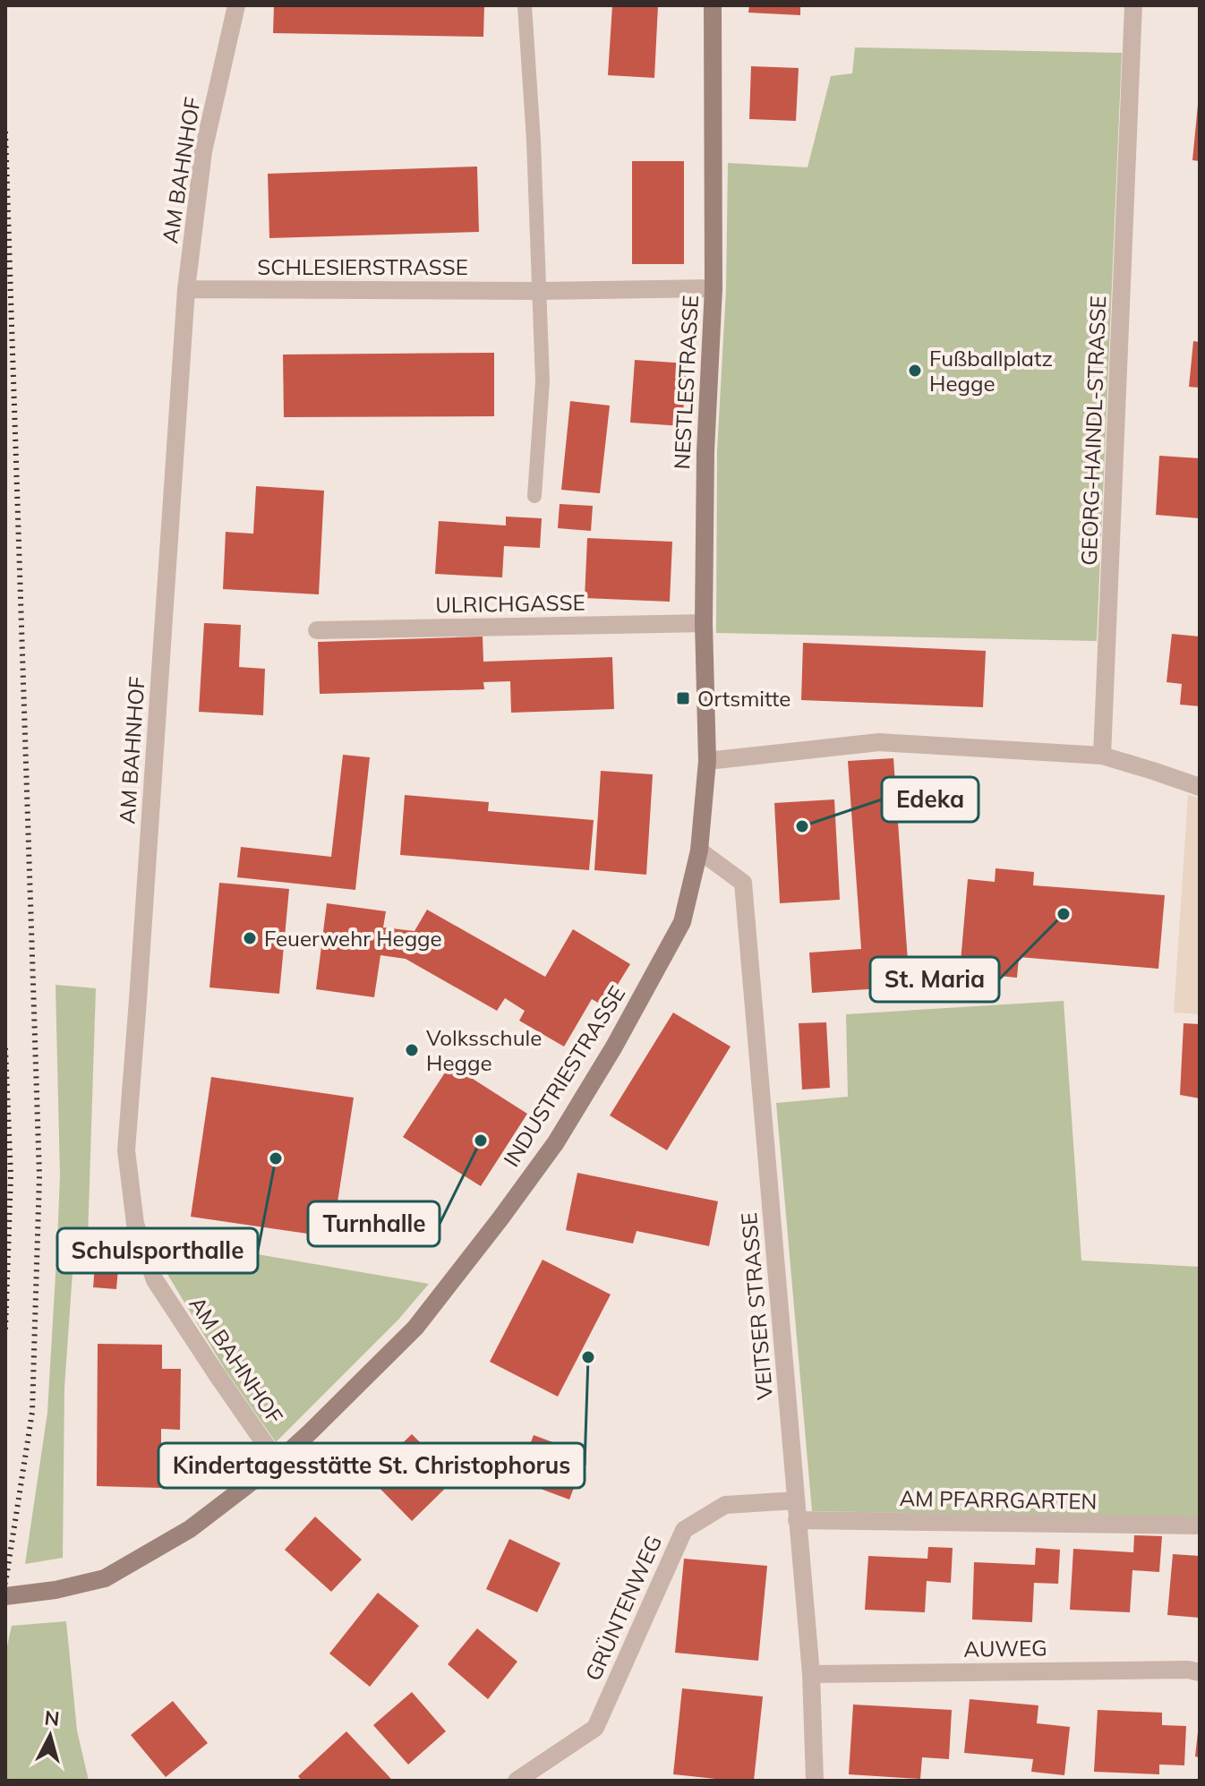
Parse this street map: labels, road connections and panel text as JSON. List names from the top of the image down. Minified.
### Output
{"streets":{"street":["AM BAHNHOF","SCHLESIERSTRASSE","NESTLESTRASSE","GEORG-HAINDL-STRASSE","ULRICHGASSE","INDUSTRIESTRASSE","VEITSER STRASSE","AM PFARRGARTEN","GRÜNTENWEG","AUWEG"]},"crossings":[["AM BAHNHOF","SCHLESIERSTRASSE"],["AM BAHNHOF","INDUSTRIESTRASSE"],["SCHLESIERSTRASSE","NESTLESTRASSE"],["NESTLESTRASSE","ULRICHGASSE"],["NESTLESTRASSE","INDUSTRIESTRASSE"],["INDUSTRIESTRASSE","VEITSER STRASSE"],["VEITSER STRASSE","AM PFARRGARTEN"],["VEITSER STRASSE","GRÜNTENWEG"],["VEITSER STRASSE","AUWEG"]],"places":{"other":["Fußballplatz Hegge","Edeka","St. Maria","Feuerwehr Hegge","Volksschule Hegge","Turnhalle","Schulsporthalle","Kindertagesstätte St. Christophorus"],"transit":["Ortsmitte"]},"north":"top"}
